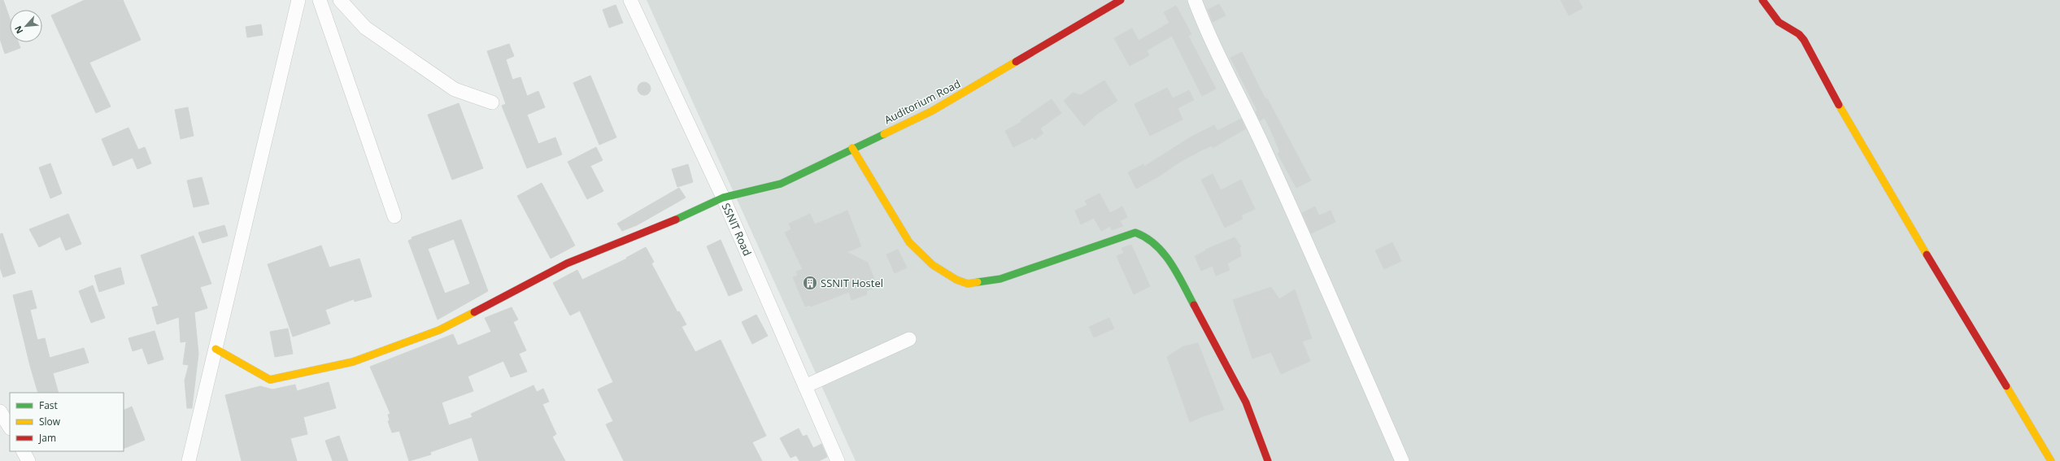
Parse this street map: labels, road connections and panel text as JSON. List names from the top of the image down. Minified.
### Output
{"streets":{"street":["Auditorium Road","SSNIT Road"]},"crossings":[["Auditorium Road","SSNIT Road"]],"places":{"building":["SSNIT Hostel"]},"legend":["Fast","Slow","Jam"],"north":"bottom left"}
